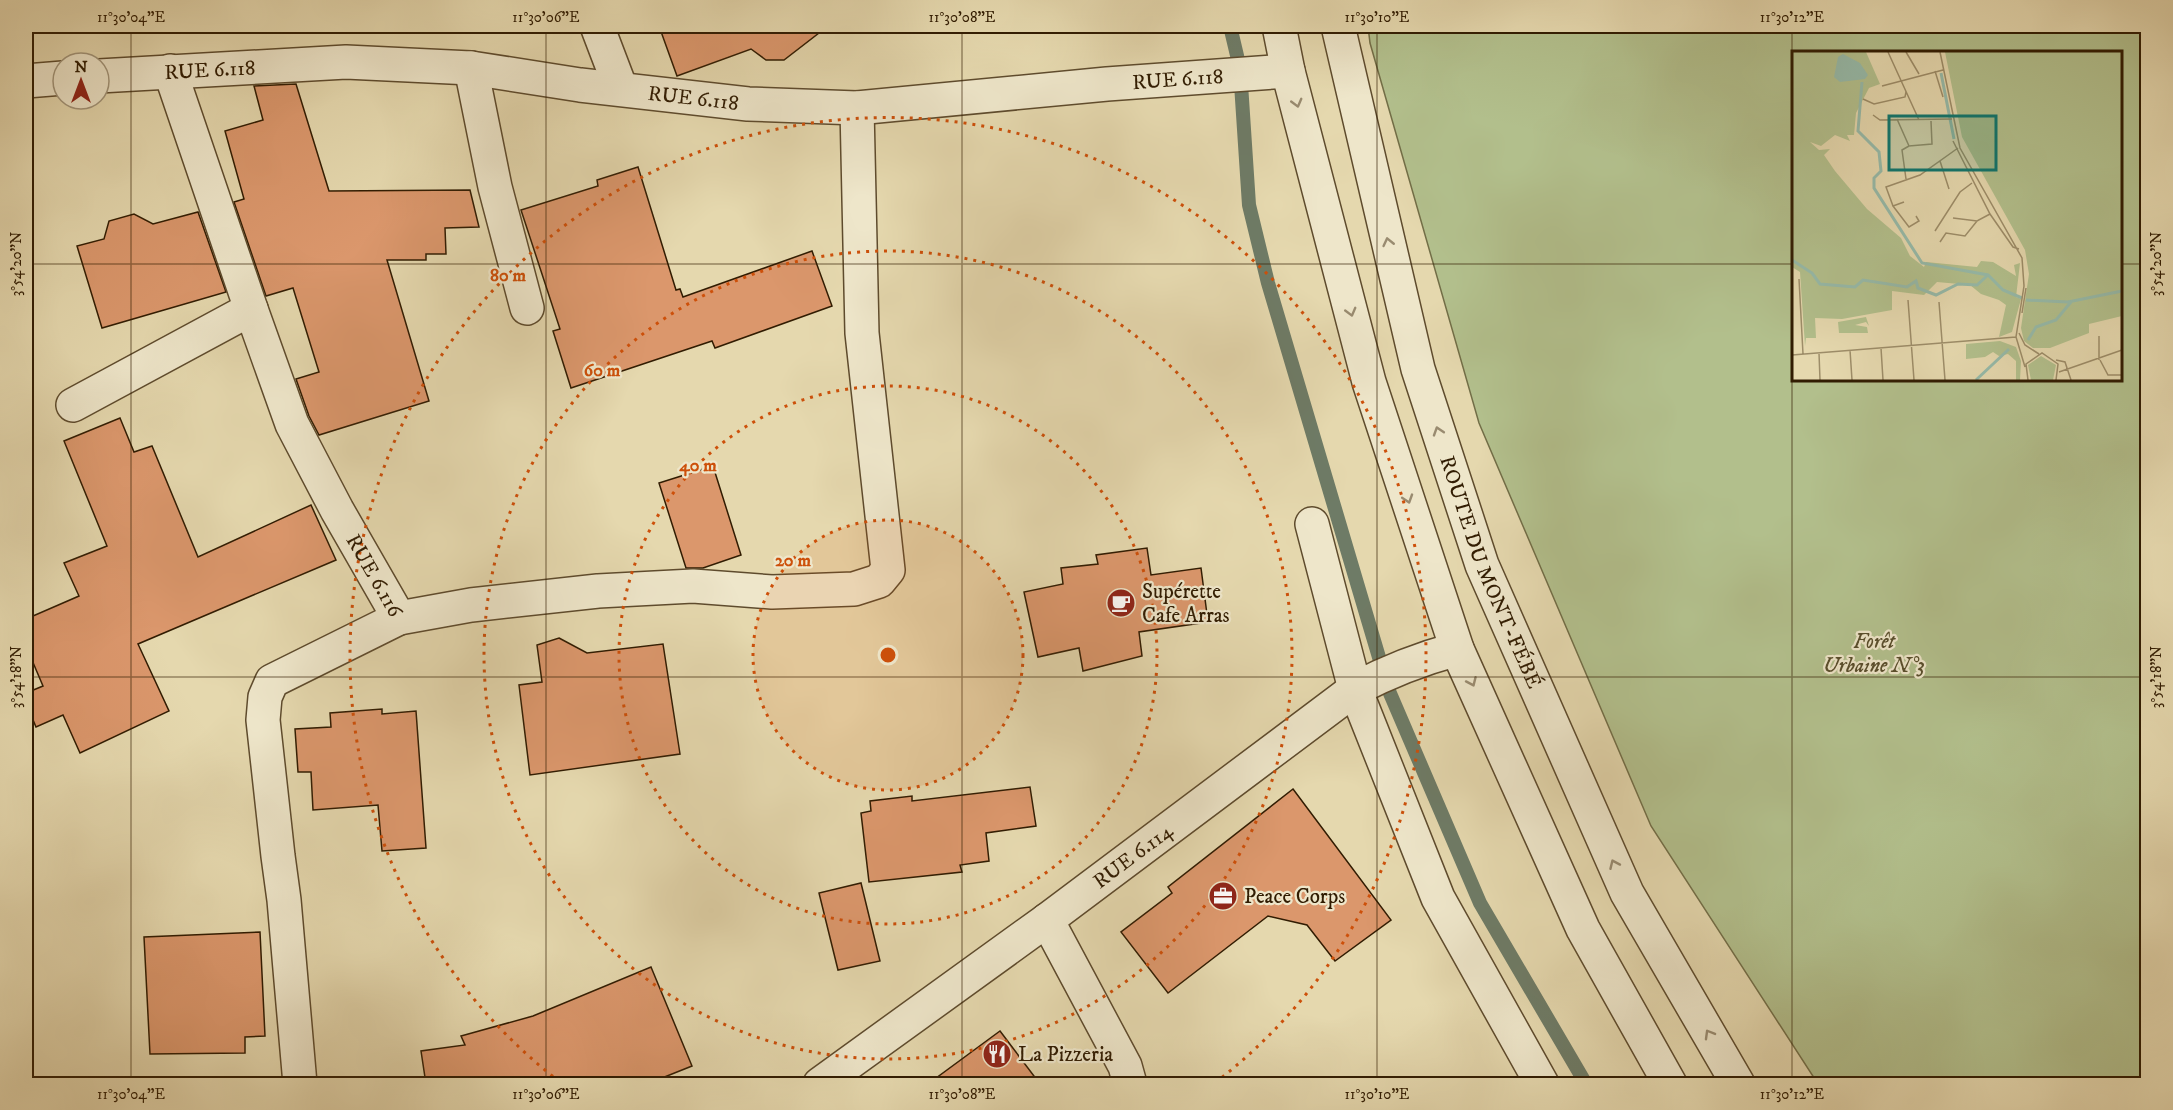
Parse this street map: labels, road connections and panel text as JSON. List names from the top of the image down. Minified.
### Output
{"streets":{"street":["RUE 6.118","RUE 6.116","ROUTE DU MONT-FÉBÉ","RUE 6.114"]},"crossings":[["RUE 6.118","RUE 6.116"]],"parks":["Forêt Urbaine N°3"],"places":{"cafe":["Supérette Cafe Arras"],"office":["Peace Corps"],"restaurant":["La Pizzeria"]},"north":"top","coordinates":["11°30'04\"E","11°30'06\"E","11°30'08\"E","11°30'10\"E","11°30'12\"E","3°54'20\"N","3°54'18\"N"],"rings":["80 m","60 m","40 m","20 m"]}
